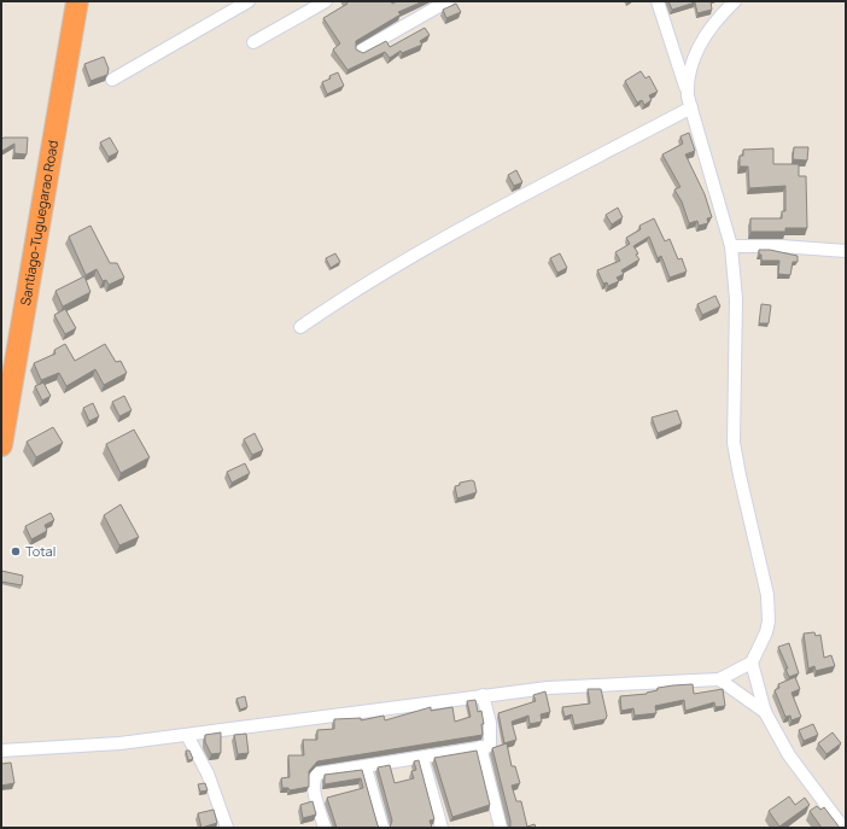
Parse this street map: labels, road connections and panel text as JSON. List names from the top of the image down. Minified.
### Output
{"streets":{"highway":["Santiago-Tuguegarao Road"]},"places":["Total"]}
